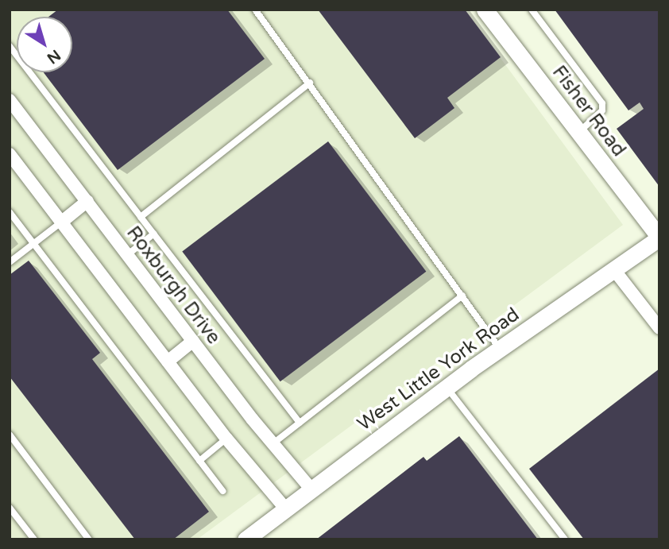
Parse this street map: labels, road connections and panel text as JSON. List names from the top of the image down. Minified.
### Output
{"streets":{"main road":["Fisher Road","West Little York Road"],"street":["Roxburgh Drive"]},"crossings":[["Fisher Road","West Little York Road"],["Roxburgh Drive","West Little York Road"]],"north":"bottom right"}
